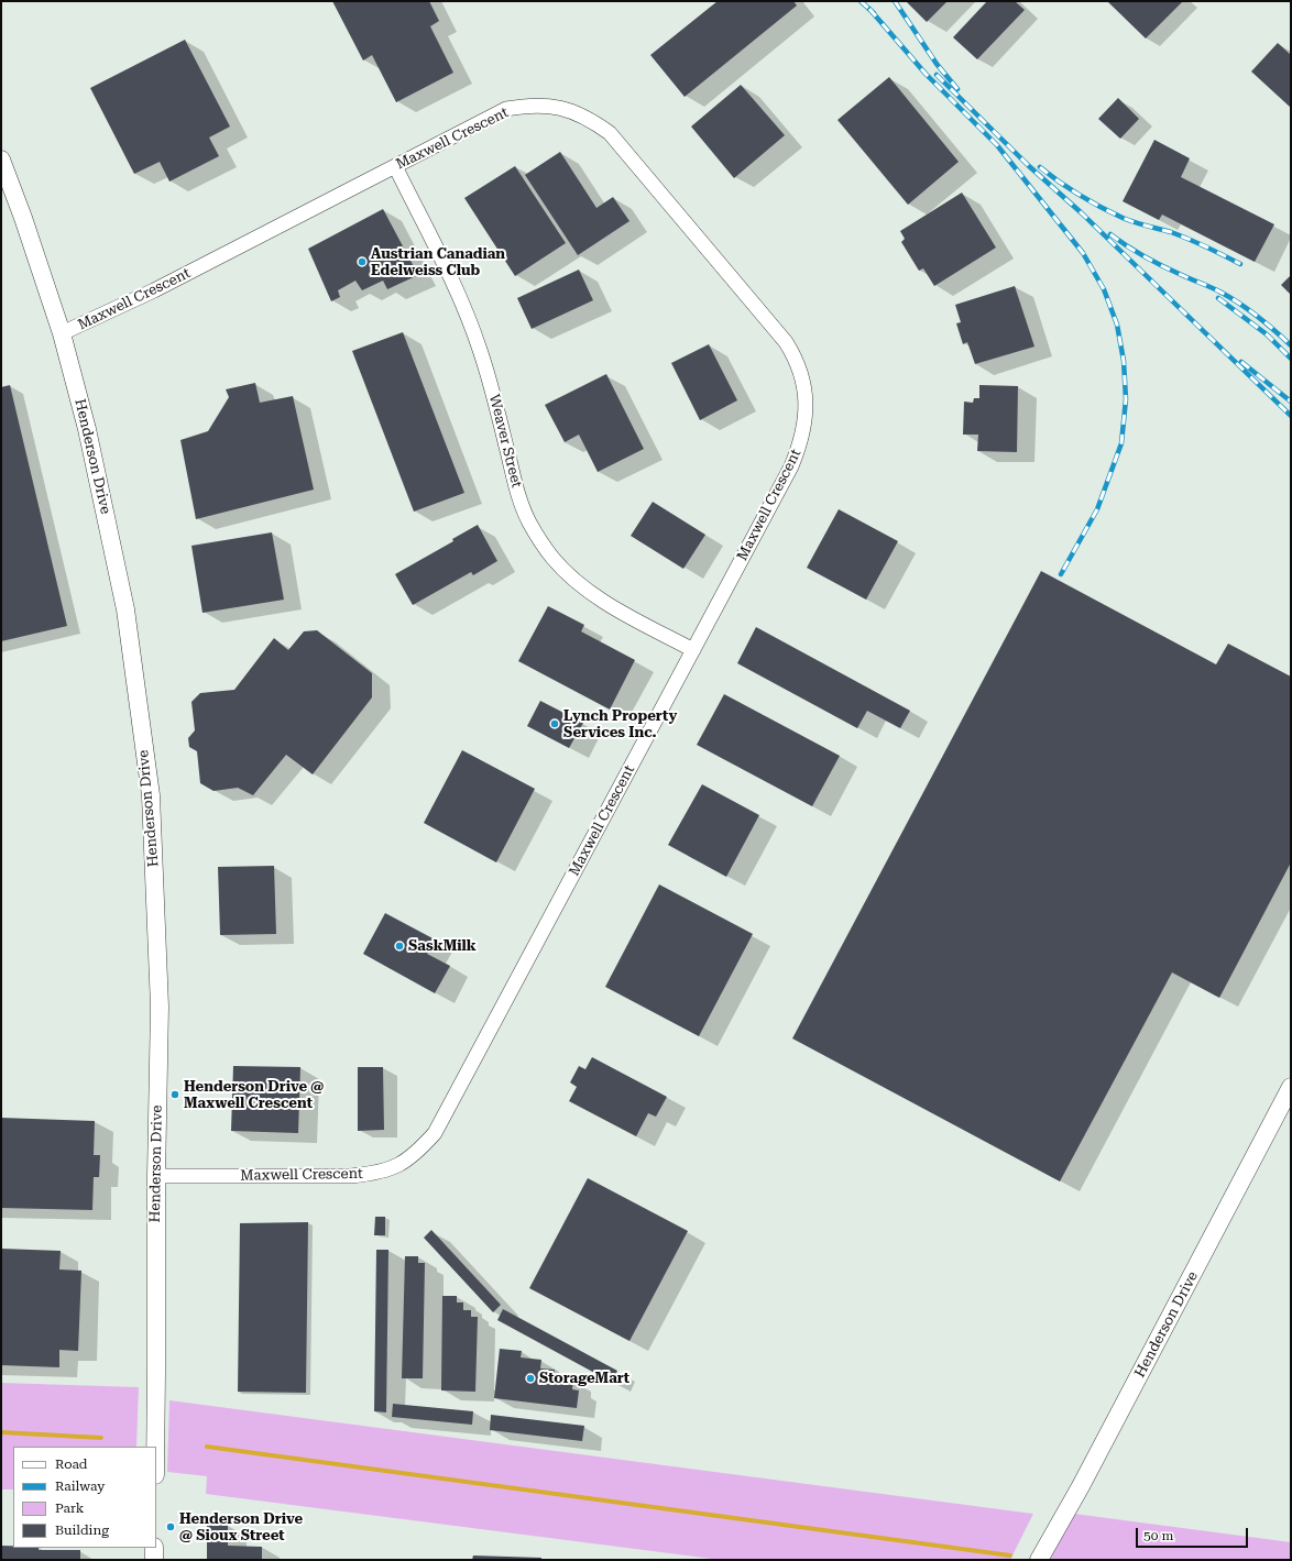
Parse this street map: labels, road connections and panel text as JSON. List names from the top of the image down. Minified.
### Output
{"streets":{"street":["Maxwell Crescent","Weaver Street","Henderson Drive"]},"crossings":[["Maxwell Crescent","Weaver Street"],["Maxwell Crescent","Henderson Drive"]],"places":["Austrian Canadian Edelweiss Club","Lynch Property Services Inc.","SaskMilk","Henderson Drive @ Maxwell Crescent","StorageMart","Henderson Drive @ Sioux Street"],"legend":["Road","Railway","Park","Building"],"scale_bar":"50 m"}
